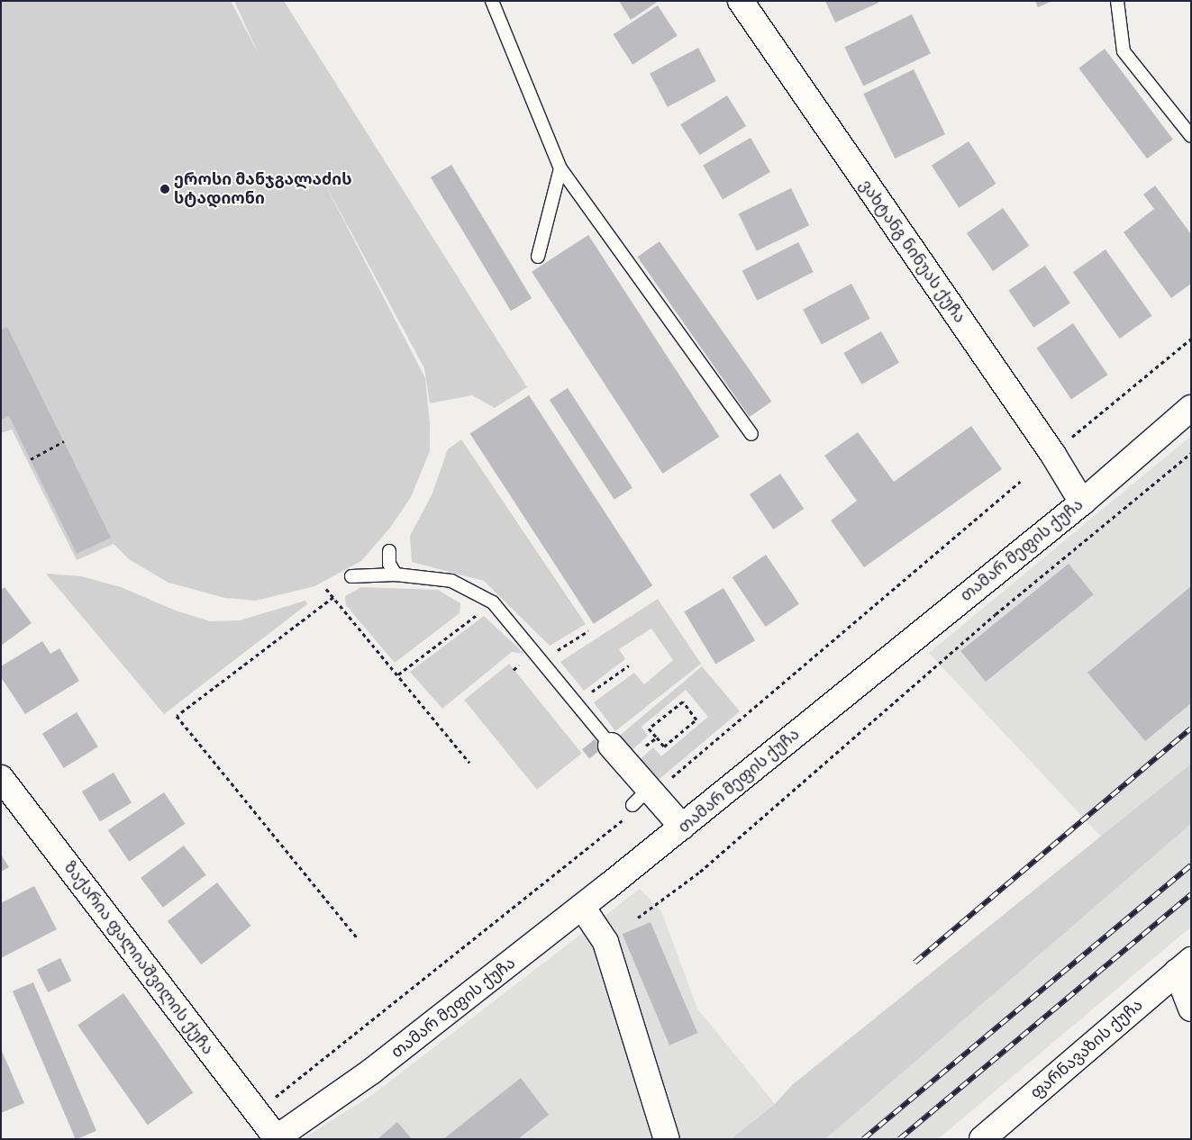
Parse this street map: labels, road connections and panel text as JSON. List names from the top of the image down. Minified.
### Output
{"streets":{"street":["ვახტანგ ნინუას ქუჩა","თამარ მეფის ქუჩა","ზაქარია ფალიაშვილის ქუჩა","ფარნავაზის ქუჩა"]},"crossings":[["ვახტანგ ნინუას ქუჩა","თამარ მეფის ქუჩა"],["თამარ მეფის ქუჩა","ზაქარია ფალიაშვილის ქუჩა"]],"places":["ეროსი მანჯგალაძის სტადიონი"]}
